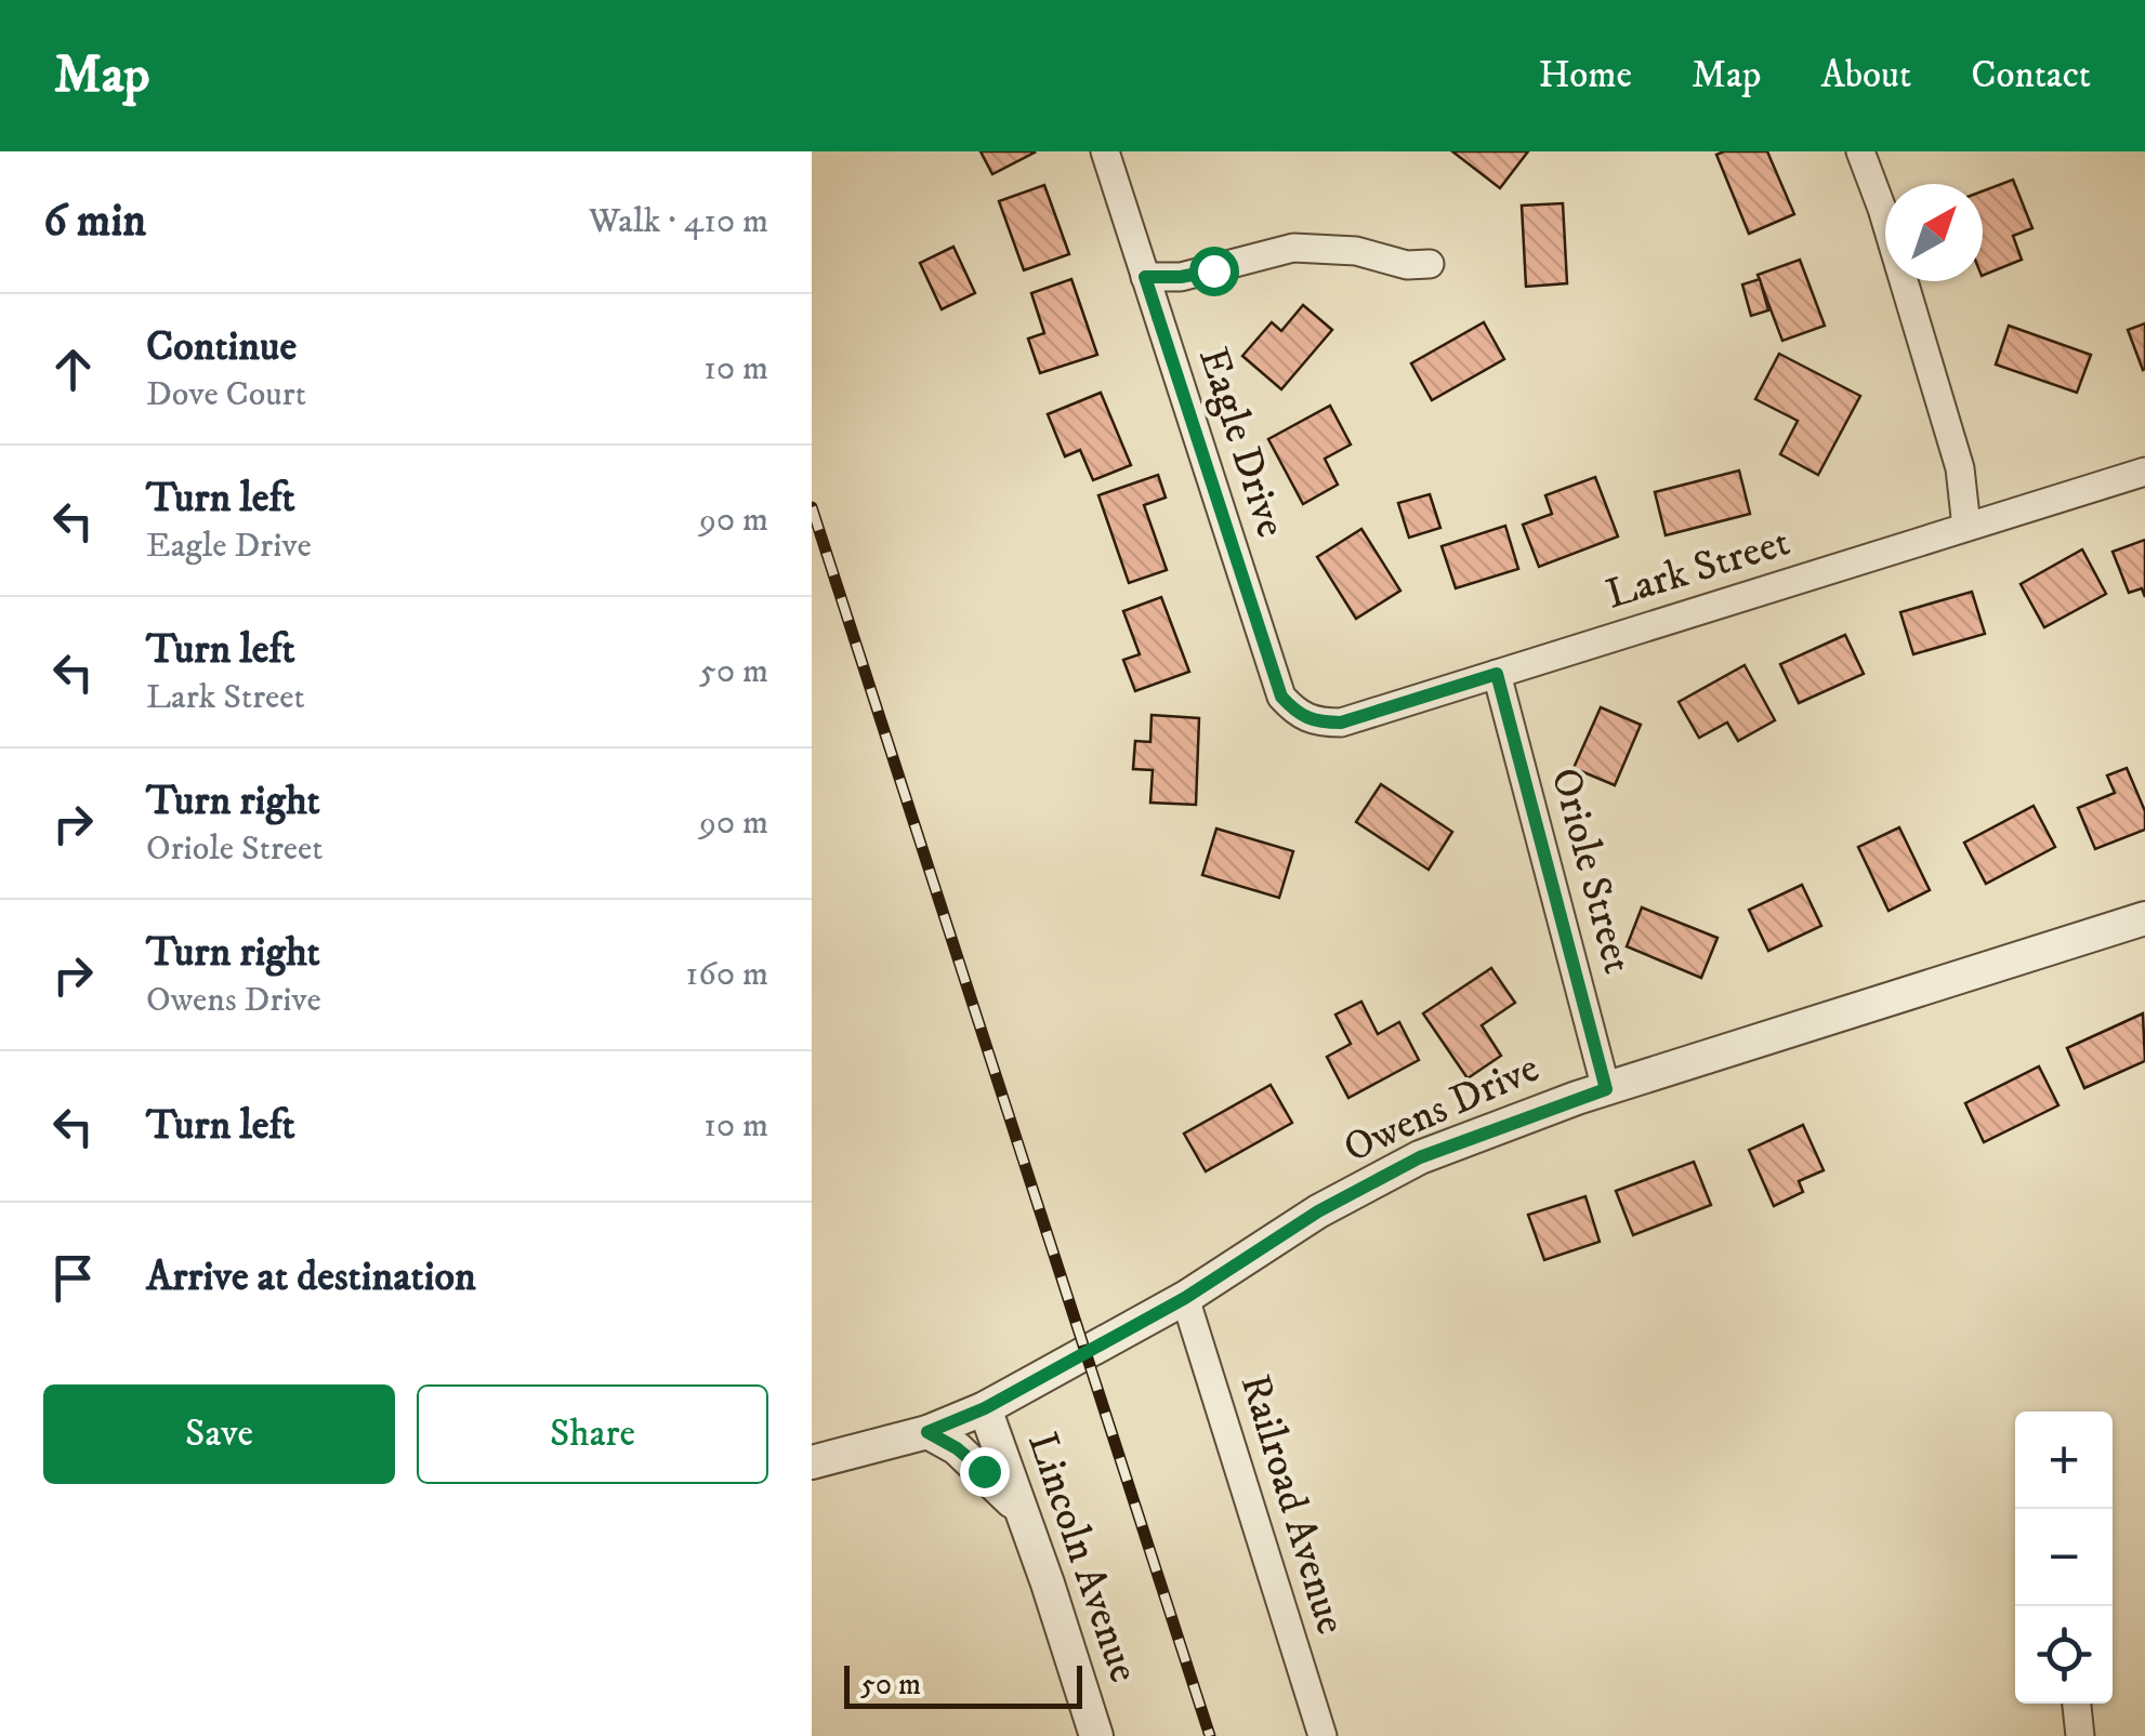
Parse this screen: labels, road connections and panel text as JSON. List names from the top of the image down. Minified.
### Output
{"streets":{"street":["Eagle Drive","Lark Street","Oriole Street","Owens Drive","Railroad Avenue","Lincoln Avenue"]},"crossings":[["Eagle Drive","Lark Street"],["Lark Street","Oriole Street"],["Oriole Street","Owens Drive"],["Owens Drive","Railroad Avenue"],["Owens Drive","Lincoln Avenue"]],"scale_bar":"50 m","north":"top right","page":{"header":"Map","nav":["Home","Map","About","Contact"],"heading":["6 min","Walk · 410 m"],"list":[["Continue","Dove Court","10 m"],["Turn left","Eagle Drive","90 m"],["Turn left","Lark Street","50 m"],["Turn right","Oriole Street","90 m"],["Turn right","Owens Drive","160 m"],["Turn left","10 m"],"Arrive at destination"],"buttons":["Save","Share"],"map_buttons":["+","−"],"scale":"50 m"}}
